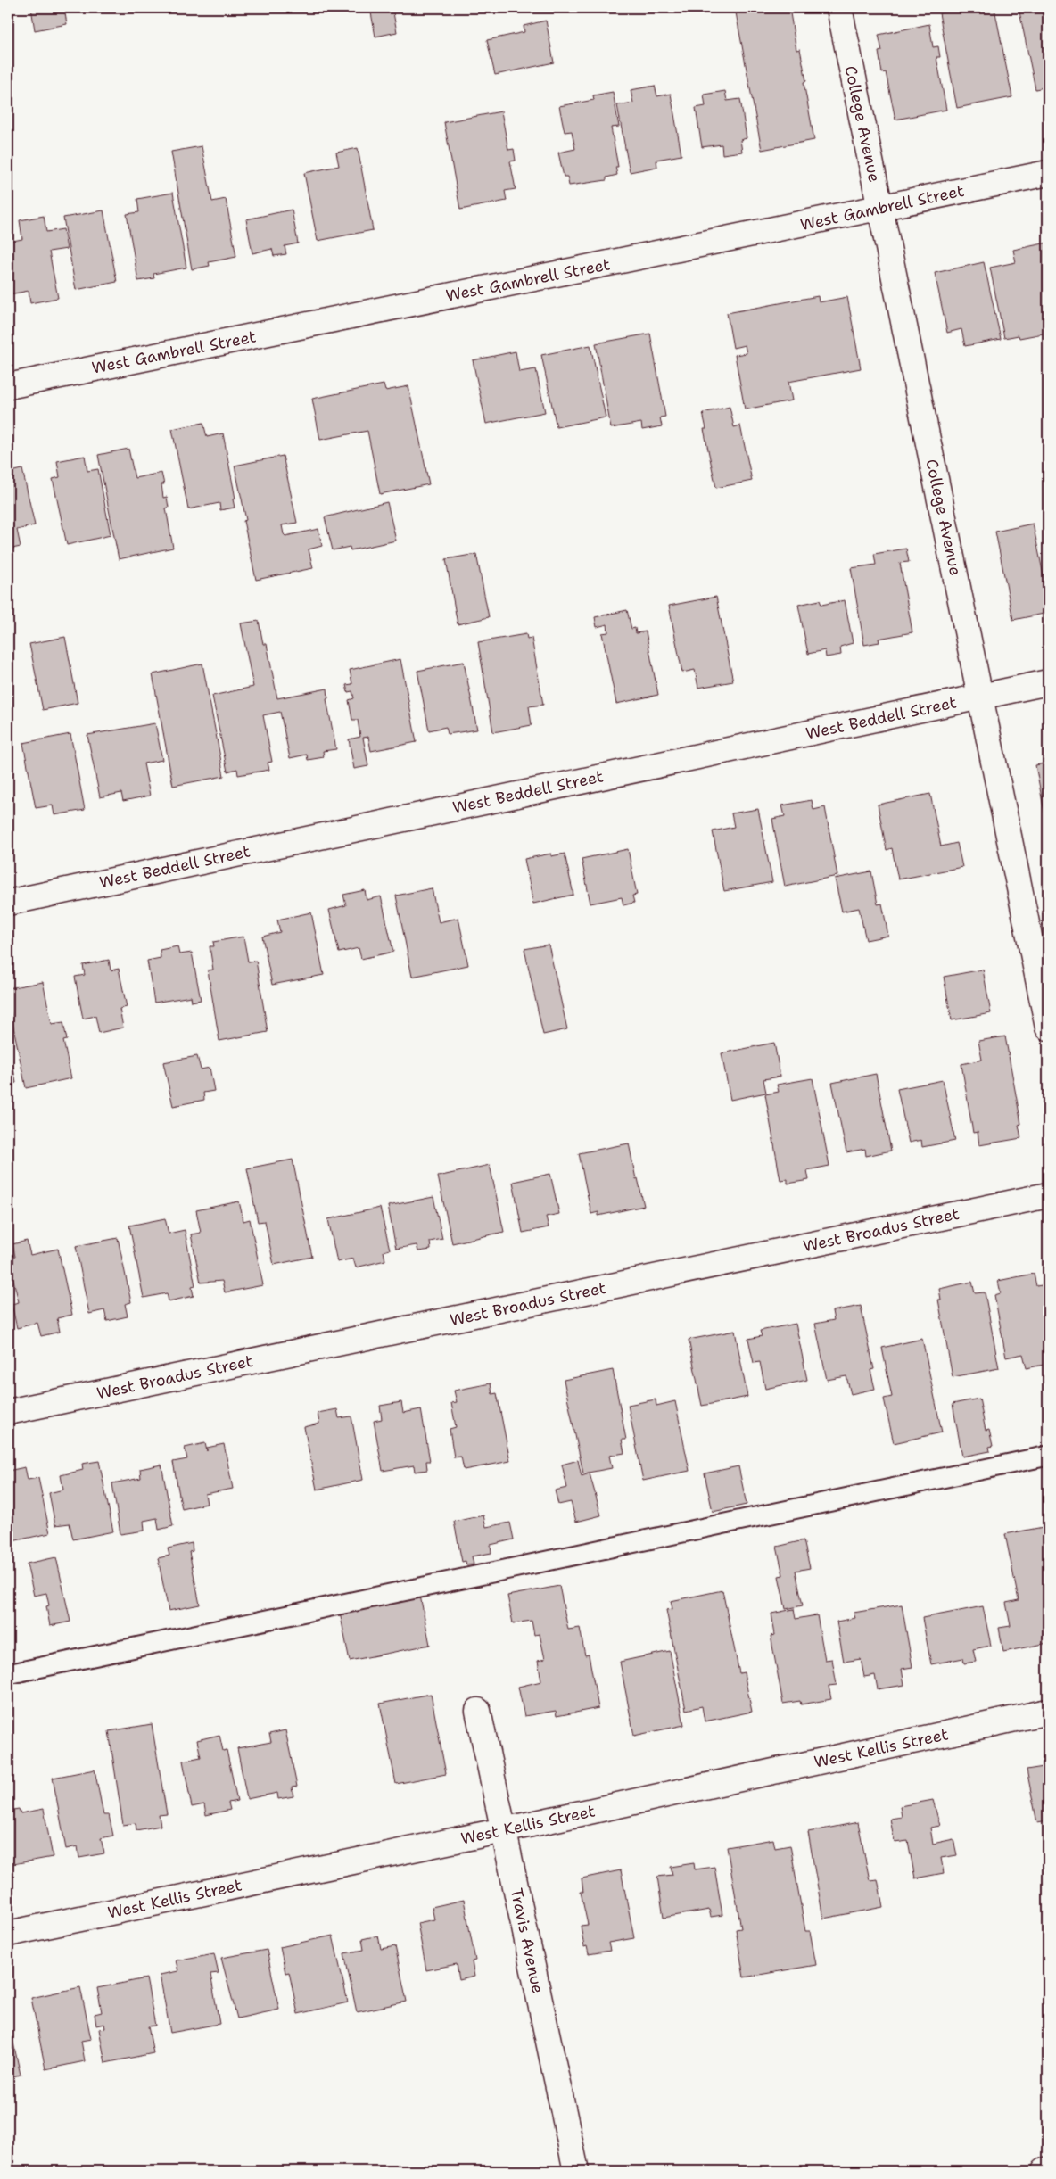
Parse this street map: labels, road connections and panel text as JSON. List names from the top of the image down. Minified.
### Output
{"streets":{"street":["College Avenue","West Gambrell Street","West Beddell Street","West Broadus Street","West Kellis Street","Travis Avenue"]},"crossings":[["College Avenue","West Gambrell Street"],["College Avenue","West Beddell Street"],["West Kellis Street","Travis Avenue"]]}
